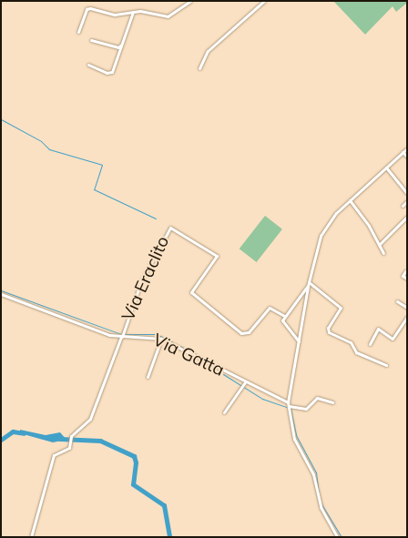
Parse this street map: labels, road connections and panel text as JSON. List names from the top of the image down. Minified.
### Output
{"streets":{"street":["Via Eraclito","Via Gatta"]},"crossings":[["Via Eraclito","Via Gatta"]]}
